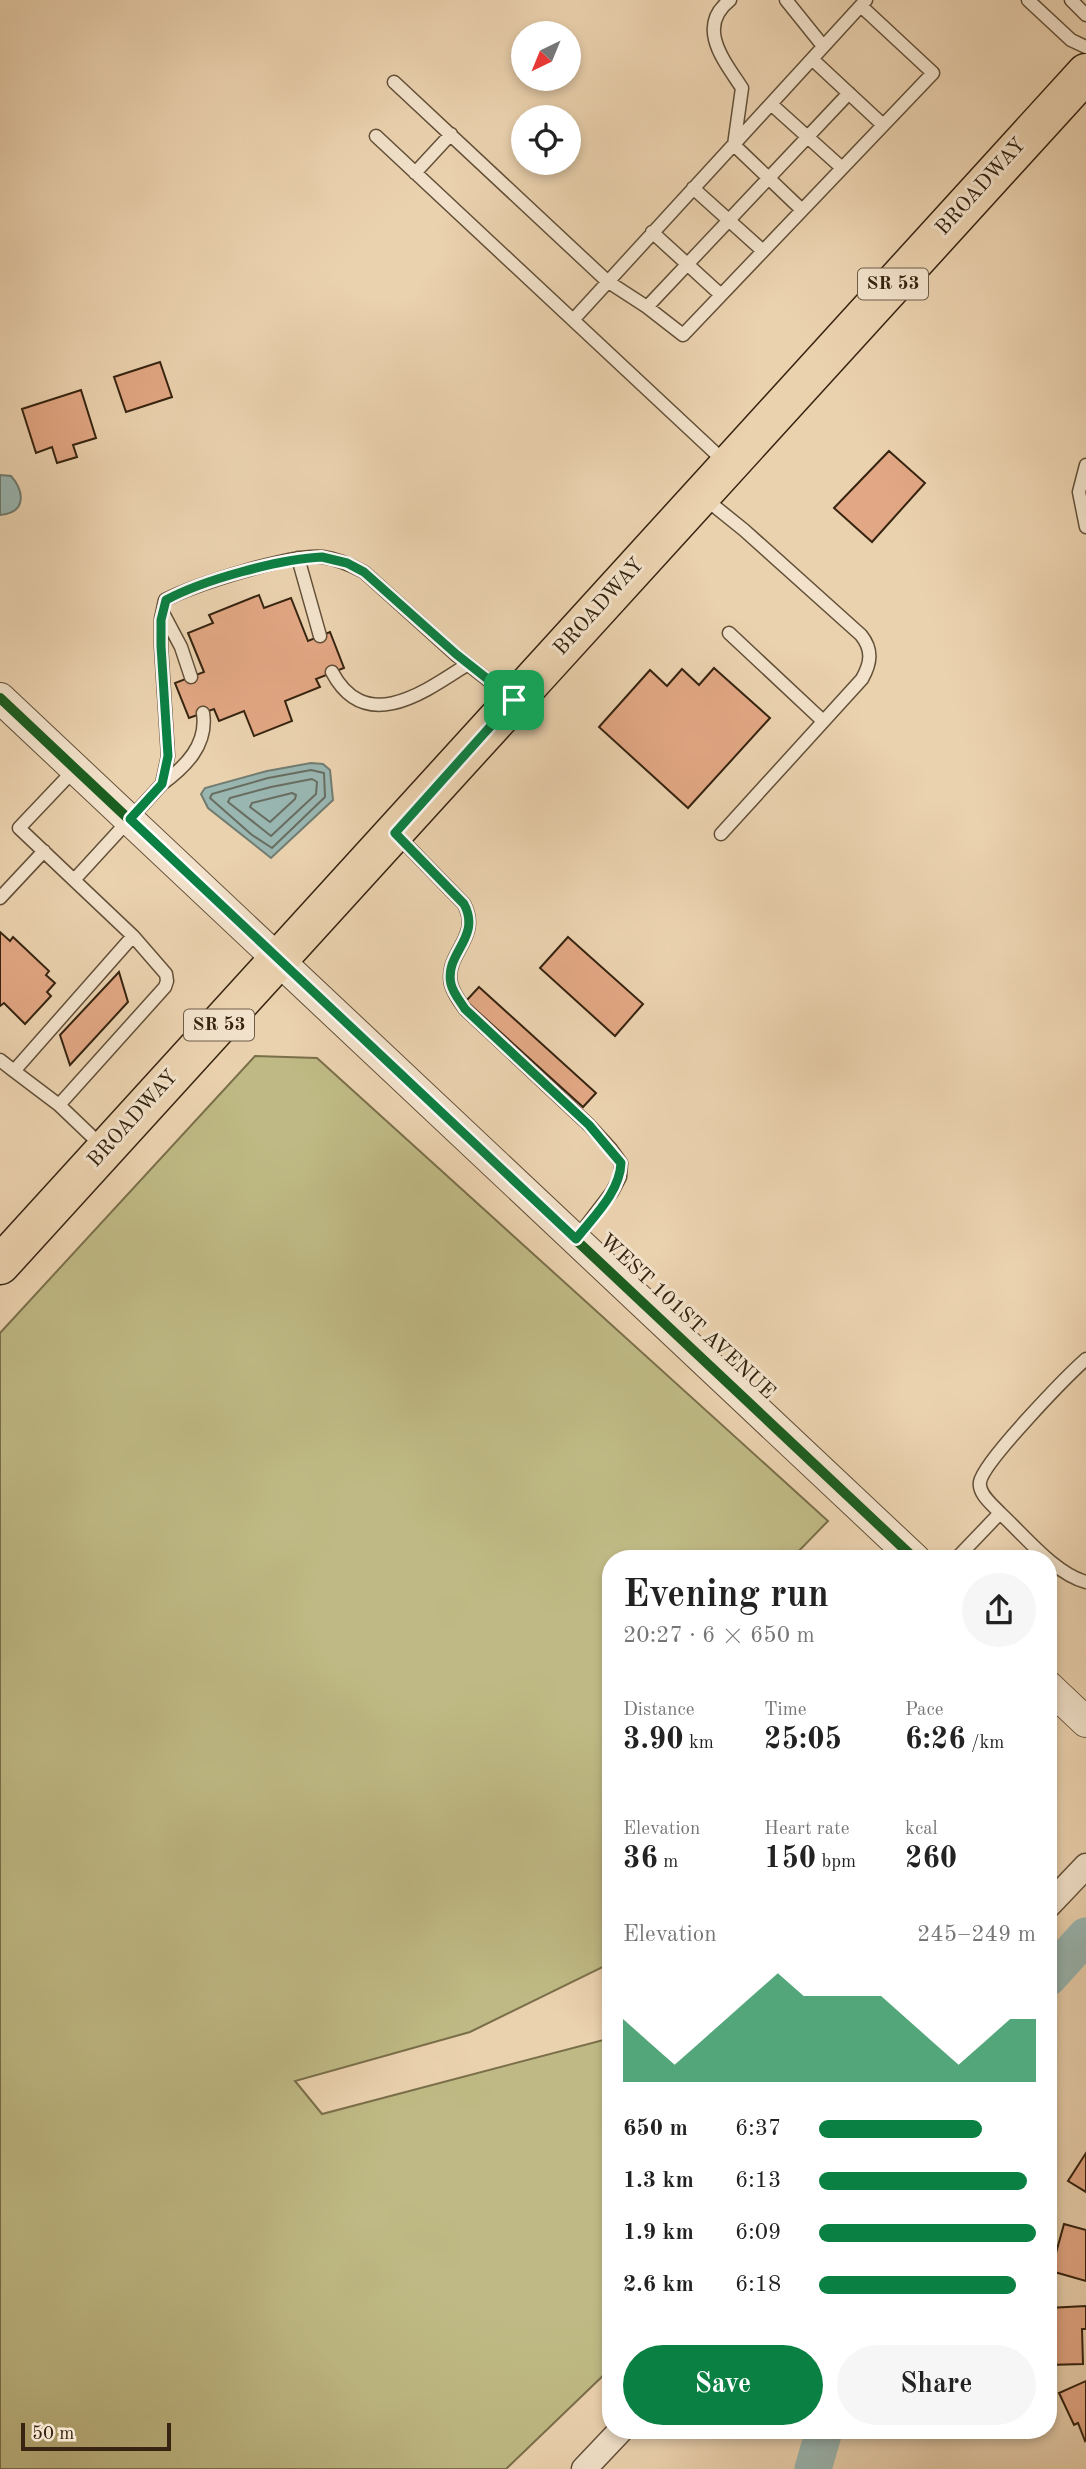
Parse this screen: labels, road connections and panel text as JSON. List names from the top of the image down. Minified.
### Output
{"streets":{"main road":["BROADWAY","SR 53"],"street":["WEST 101ST AVENUE"]},"crossings":[["BROADWAY","WEST 101ST AVENUE"]],"scale_bar":"50 m","north":"bottom left","page":{"heading":["Evening run","20:27 · 6 × 650 m"],"stats":[["Distance","3.90 km"],["Time","25:05"],["Pace","6:26 /km"],["Elevation","36 m"],["Heart rate","150 bpm"],["kcal","260"]],"chart":["Elevation","245–249 m"],"list":[{"name":"650 m","note":"6:37"},{"name":"1.3 km","note":"6:13"},{"name":"1.9 km","note":"6:09"},{"name":"2.6 km","note":"6:18"}],"buttons":["Save","Share"],"scale":"50 m"}}
